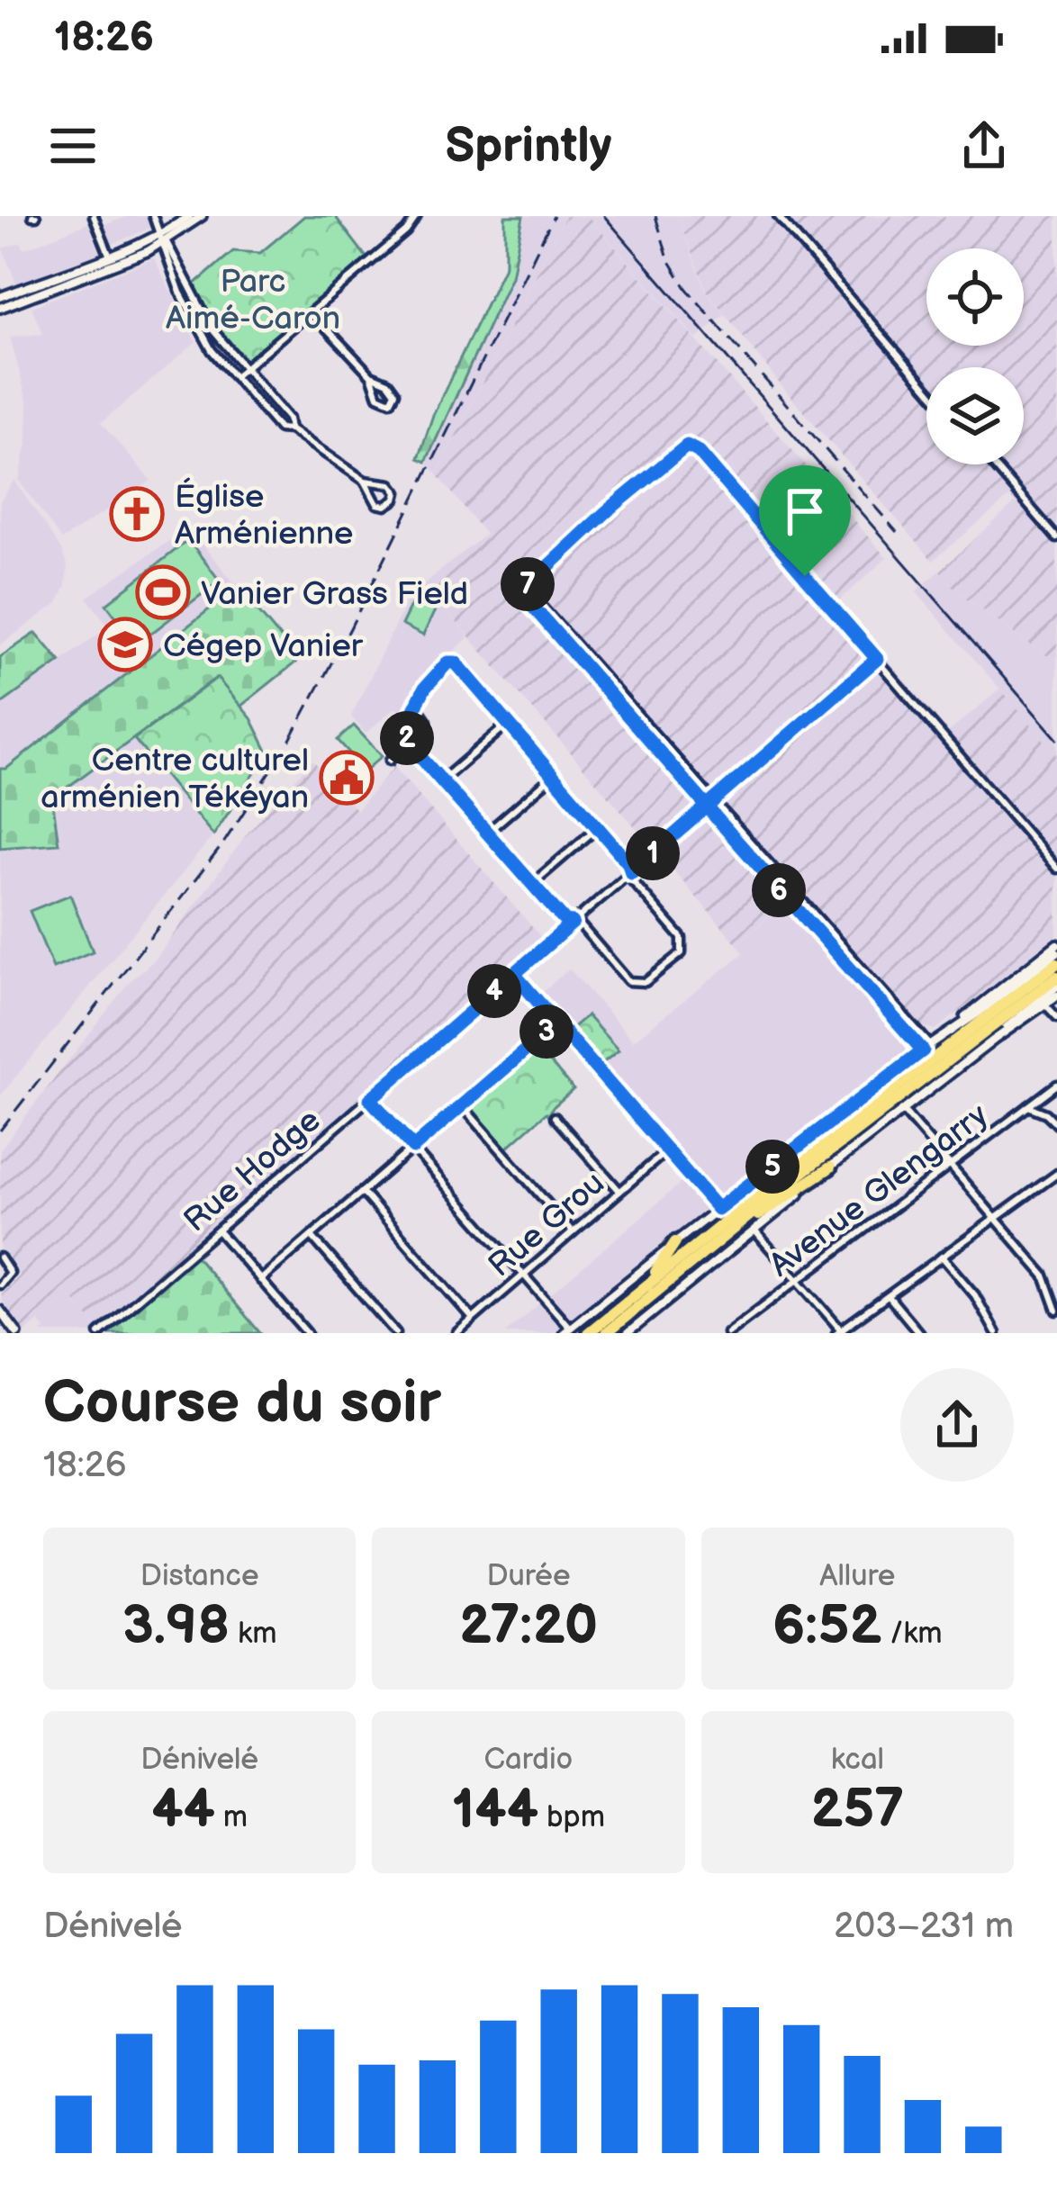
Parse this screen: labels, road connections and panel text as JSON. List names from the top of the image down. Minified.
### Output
{"streets":{"street":["Rue Hodge","Avenue Glengarry","Rue Grou"]},"parks":["Parc Aimé-Caron"],"places":{"church":["Église Arménienne"],"sports":["Vanier Grass Field"],"school or university":["Cégep Vanier"],"public building":["Centre culturel arménien Tékéyan"]},"page":{"status":"18:26","header":"Sprintly","pins":["7","2","1","6","4","3","5"],"heading":["Course du soir","18:26"],"stats":[["Distance","3.98 km"],["Durée","27:20"],["Allure","6:52 /km"],["Dénivelé","44 m"],["Cardio","144 bpm"],["kcal","257"]],"chart":["Dénivelé","203–231 m"]}}
